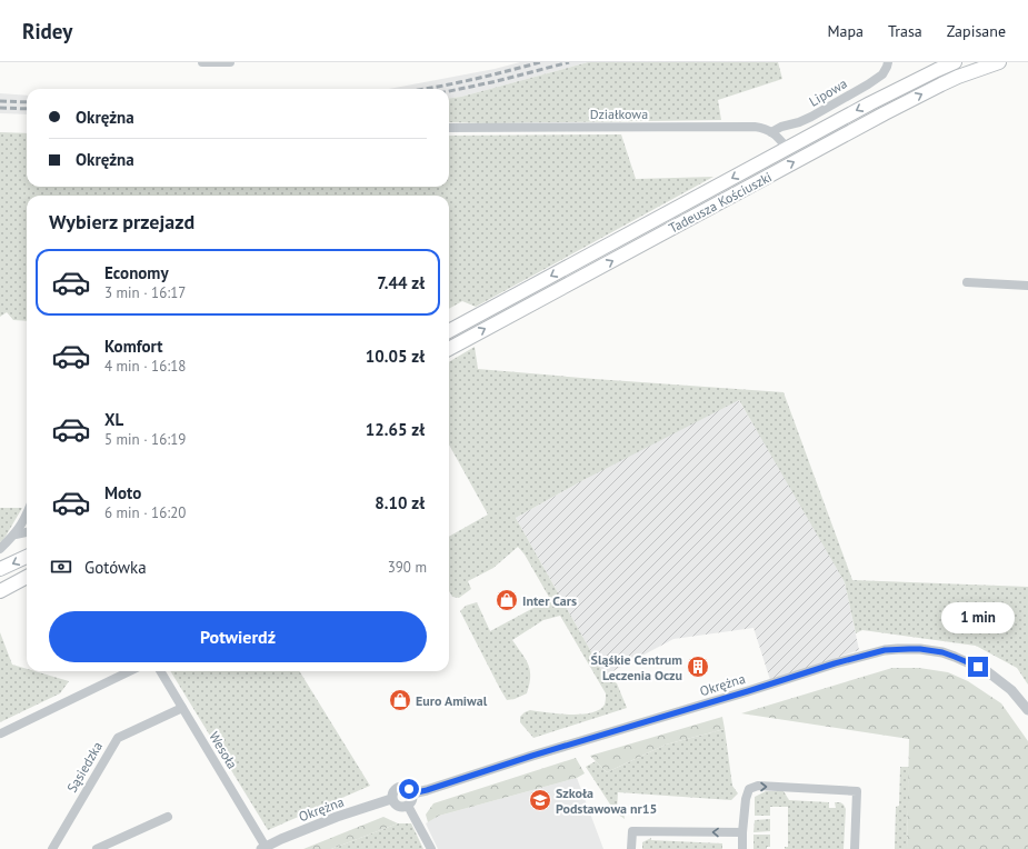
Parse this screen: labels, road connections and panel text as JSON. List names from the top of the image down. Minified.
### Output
{"streets":{"main road":["Tadeusza Kościuszki"],"street":["Lipowa","Działkowa","Okrężna","Wesoła","Sąsiedzka"]},"crossings":[["Lipowa","Działkowa"],["Działkowa","Tadeusza Kościuszki"],["Okrężna","Wesoła"],["Wesoła","Sąsiedzka"]],"places":{"shop":["Inter Cars","Euro Amiwal"],"building":["Śląśkie Centrum Leczenia Oczu"],"school or university":["Szkoła Podstawowa nr15"]},"page":{"header":"Ridey","nav":["Mapa","Trasa","Zapisane"],"banner":["Okrężna","Okrężna"],"heading":"Wybierz przejazd","list":[{"name":"Economy","note":"3 min · 16:17","value":"7.44 zł"},{"name":"Komfort","note":"4 min · 16:18","value":"10.05 zł"},{"name":"XL","note":"5 min · 16:19","value":"12.65 zł"},{"name":"Moto","note":"6 min · 16:20","value":"8.10 zł"}],"pay":["Gotówka","390 m"],"bubble":"1 min","buttons":"Potwierdź"}}
